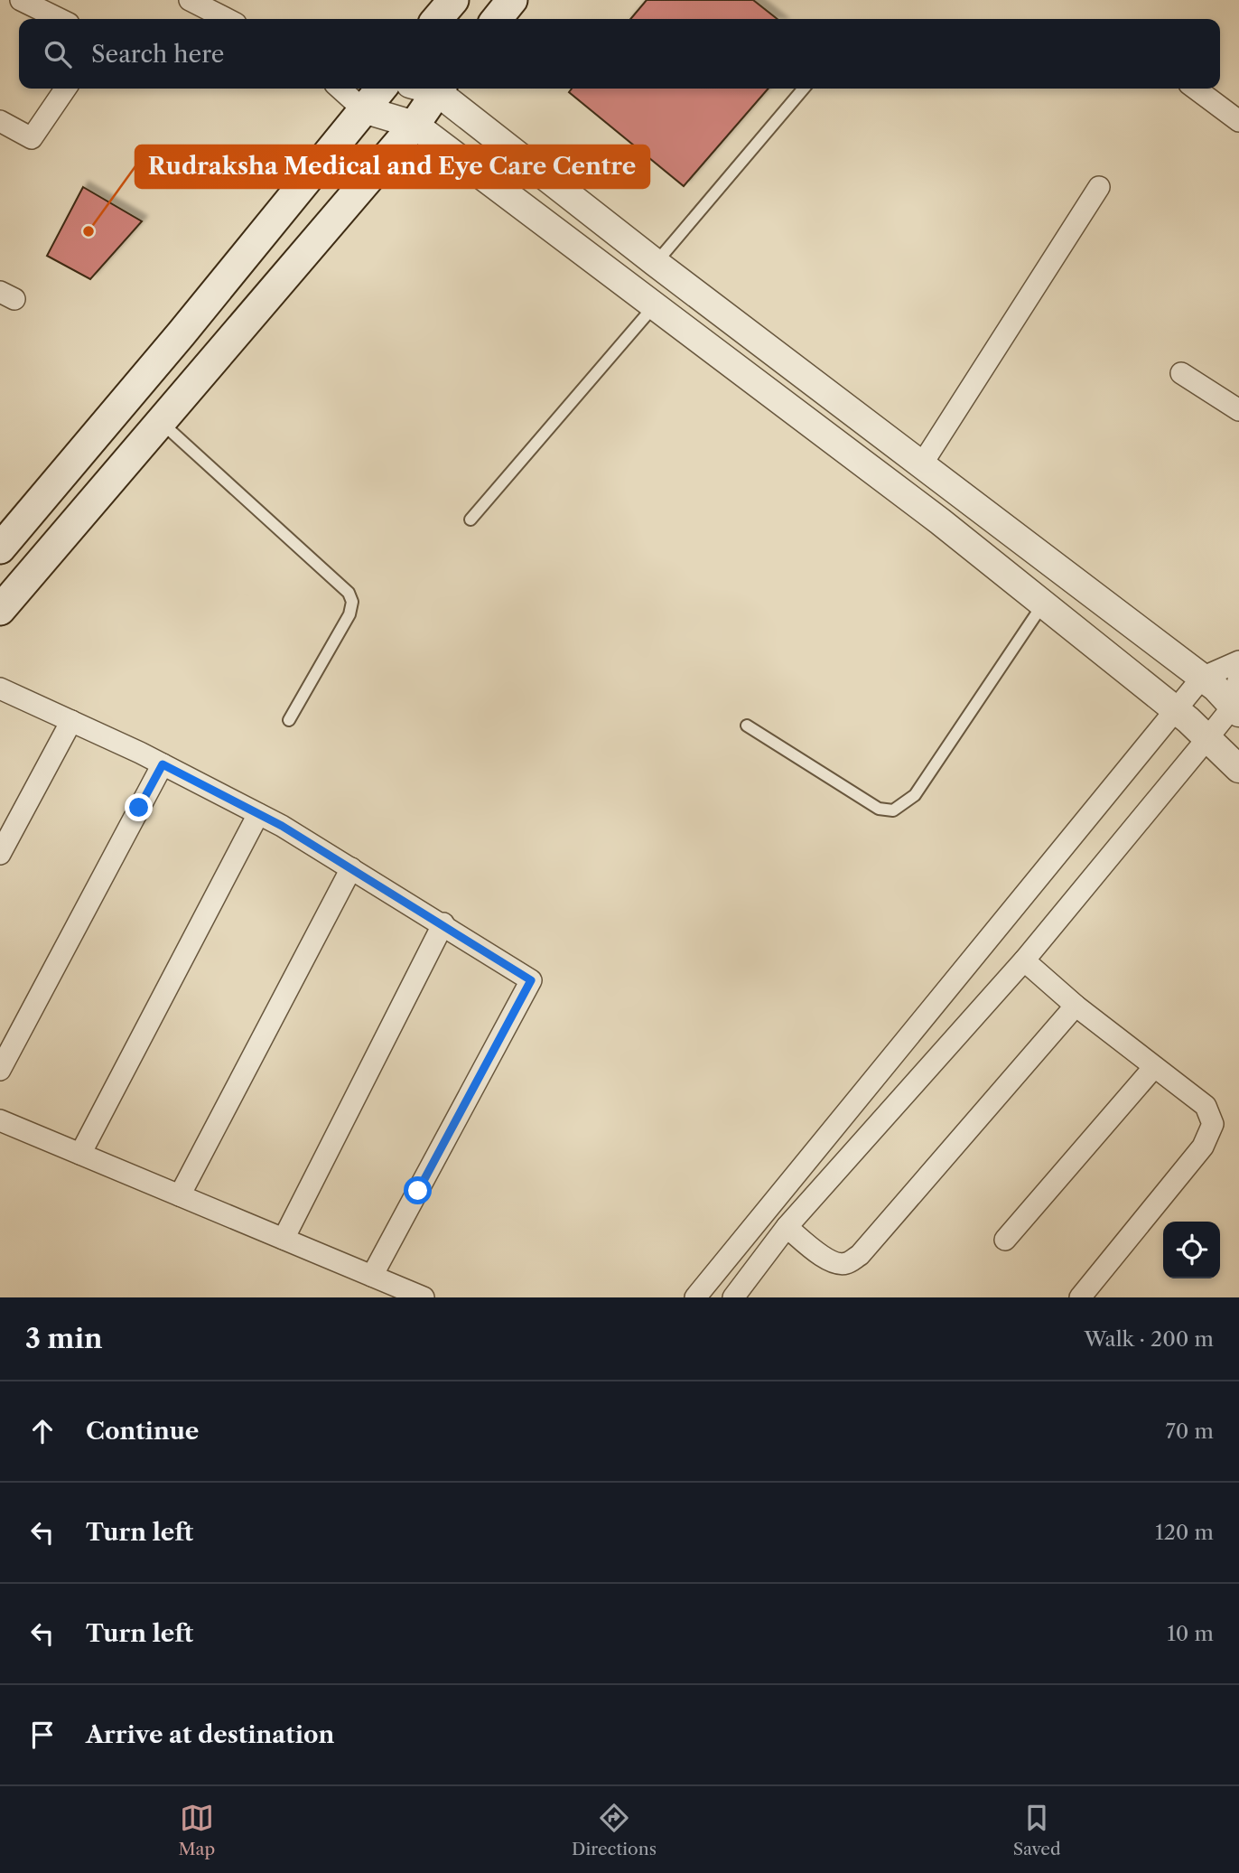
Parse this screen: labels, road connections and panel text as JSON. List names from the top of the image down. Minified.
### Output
{"places":["Rudraksha Medical and Eye Care Centre"],"page":{"search":"Search here","heading":["3 min","Walk · 200 m"],"list":[["Continue","70 m"],["Turn left","120 m"],["Turn left","10 m"],"Arrive at destination"],"nav":["Map","Directions","Saved"]}}
